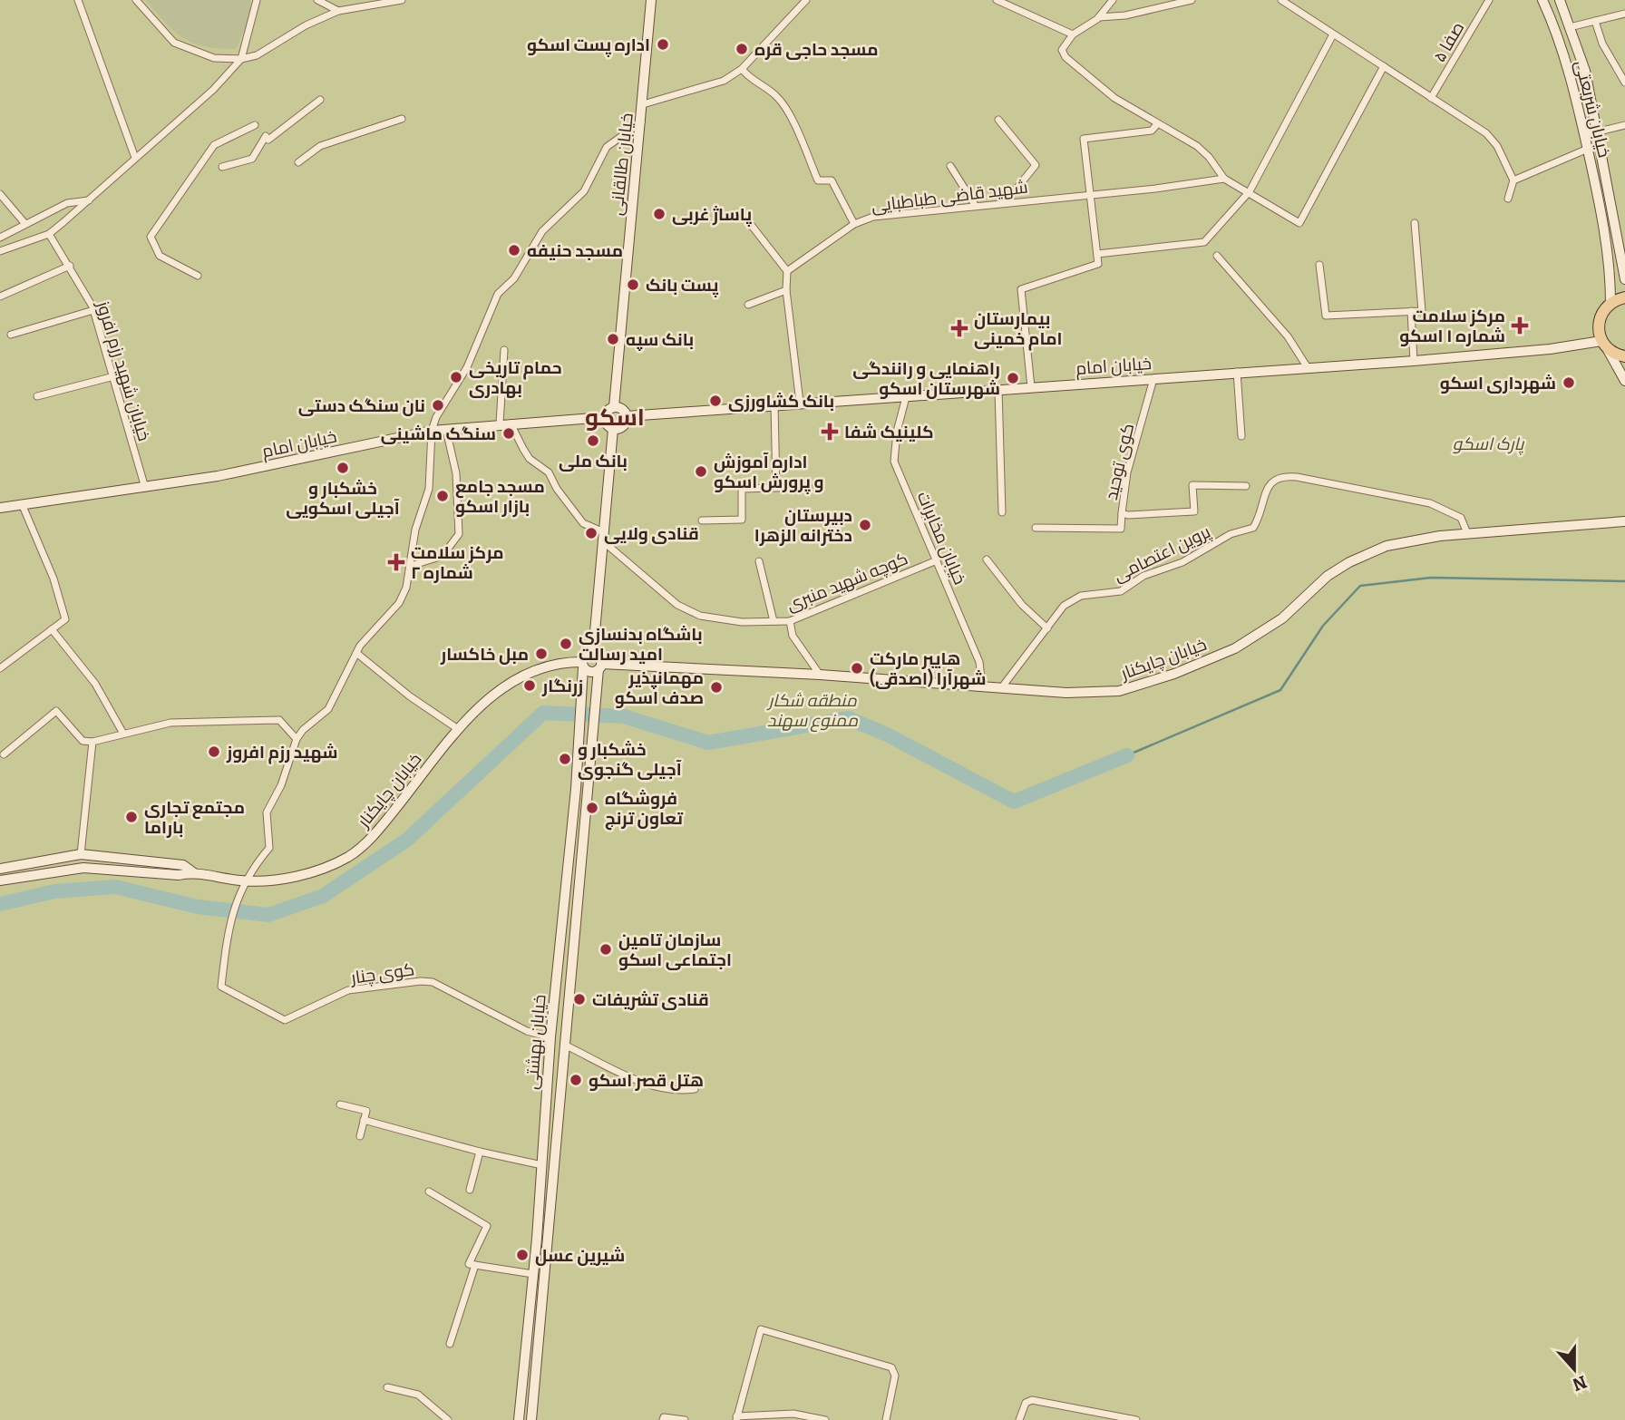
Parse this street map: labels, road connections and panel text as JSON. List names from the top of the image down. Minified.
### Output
{"streets":{"main road":["خیابان شریعتی","خیابان طالقانی","خیابان امام","خیابان چایکنار","خیابان بهشتی"],"street":["صفا ۵","شهید قاضی طباطبایی","خیابان شهید رزم افروز","کوی توحید","خیابان مخابرات","پروین اعتصامی","کوچه شهید منبری","کوی چنار"]},"crossings":[["خیابان طالقانی","خیابان امام"],["خیابان امام","خیابان شهید رزم افروز"],["خیابان امام","کوی توحید"],["خیابان امام","خیابان مخابرات"],["خیابان امام","کوچه شهید منبری"],["خیابان مخابرات","کوچه شهید منبری"],["خیابان مخابرات","خیابان چایکنار"],["پروین اعتصامی","خیابان چایکنار"],["خیابان چایکنار","کوی چنار"],["خیابان چایکنار","خیابان بهشتی"],["کوی چنار","خیابان بهشتی"]],"districts":["اسکو"],"parks":["پارک اسکو","منطقه شکار ممنوع سهند"],"places":{"other":["اداره پست اسکو","مسجد حاجی قره","پاساژ غربی","مسجد حنیفه","پست بانک","بانک سپه","حمام تاریخی بهادری","راهنمایی و رانندگی شهرستان اسکو","شهرداری اسکو","بانک کشاورزی","نان سنگک دستی","سنگک ماشینی","بانک ملی","خشکبار و آجیلی اسکویی","اداره آموزش و پرورش اسکو","مسجد جامع بازار اسکو","دبیرستان دخترانه الزهرا","قنادی ولایی","باشگاه بدنسازی امید رسالت","مبل خاکسار","هایپر مارکت شهرآرا (اصدقی)","زرنگار","مهمانپذیر صدف اسکو","شهید رزم افروز","خشکبار و آجیلی گنجوی","فروشگاه تعاون ترنج","مجتمع تجاری باراما","سازمان تامین اجتماعی اسکو","قنادی تشریفات","هتل قصر اسکو","شیرین عسل"],"health":["مرکز سلامت شماره ۱ اسکو","بیمارستان امام خمینی","کلینیک شفا","مرکز سلامت شماره ۲"]},"north":"bottom"}
